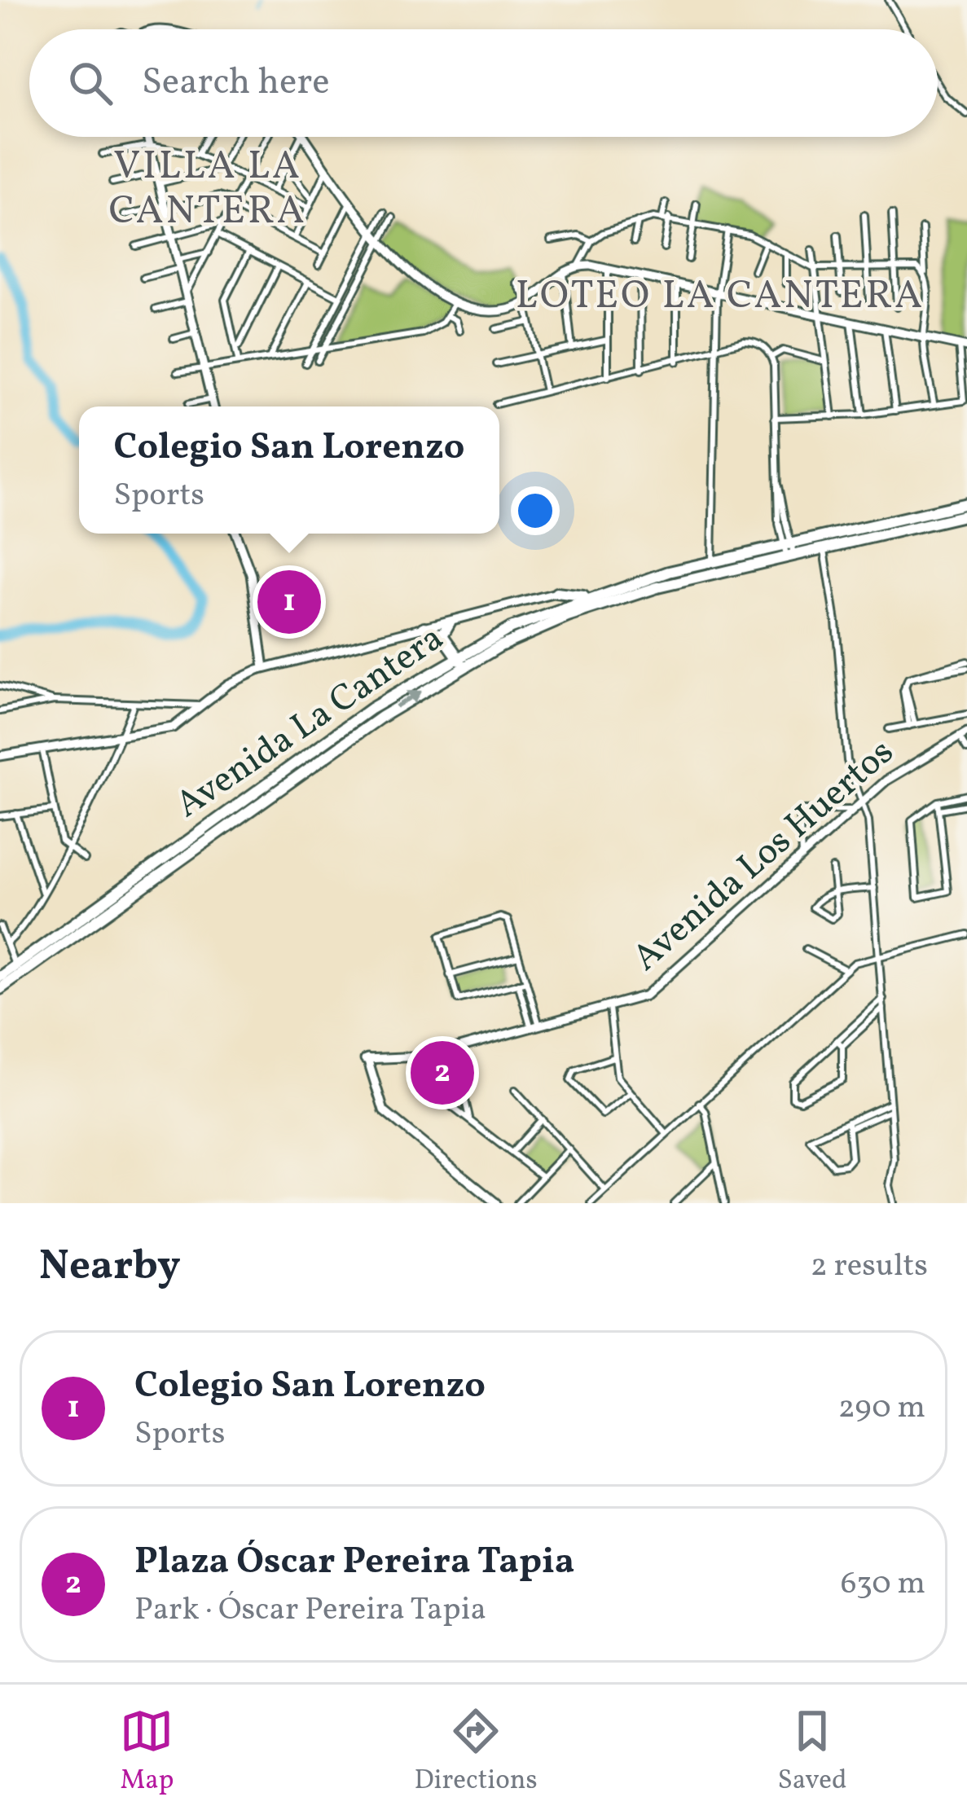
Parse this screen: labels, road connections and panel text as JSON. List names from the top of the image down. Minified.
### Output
{"streets":{"highway":["Avenida La Cantera"],"street":["Avenida Los Huertos"]},"districts":["VILLA LA CANTERA","LOTEO LA CANTERA"],"page":{"search":"Search here","popup":["Colegio San Lorenzo","Sports"],"pins":["1","2"],"heading":["Nearby","2 results"],"list":[{"mark":"1","name":"Colegio San Lorenzo","note":"Sports","value":"290 m"},{"mark":"2","name":"Plaza Óscar Pereira Tapia","note":"Park · Óscar Pereira Tapia","value":"630 m"}],"nav":["Map","Directions","Saved"]}}
